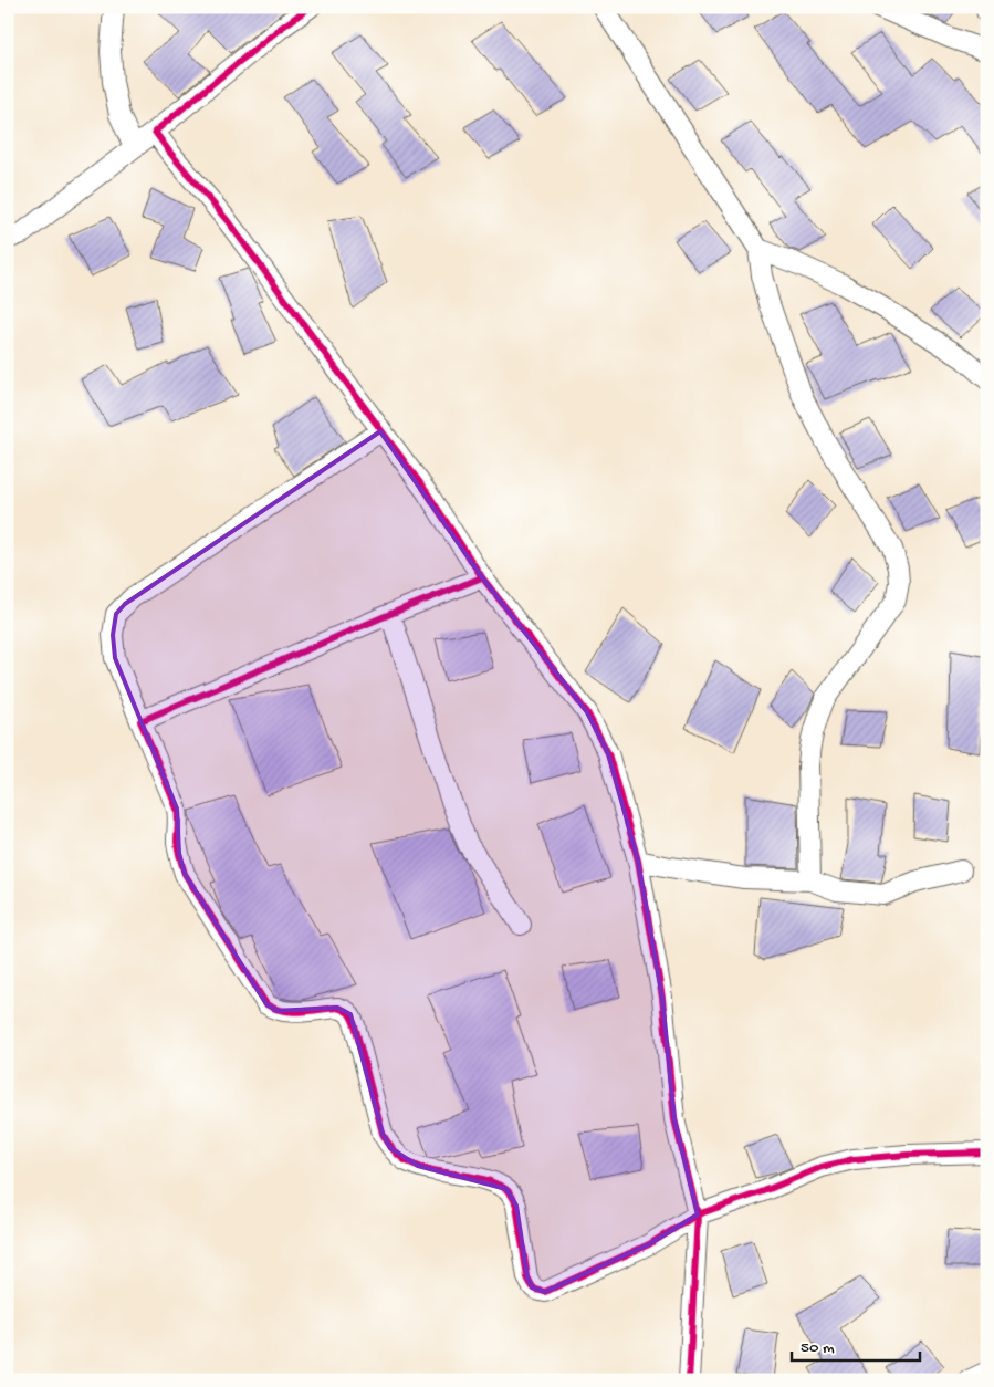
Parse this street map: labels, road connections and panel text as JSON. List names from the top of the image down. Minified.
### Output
{"scale_bar":"50 m"}
